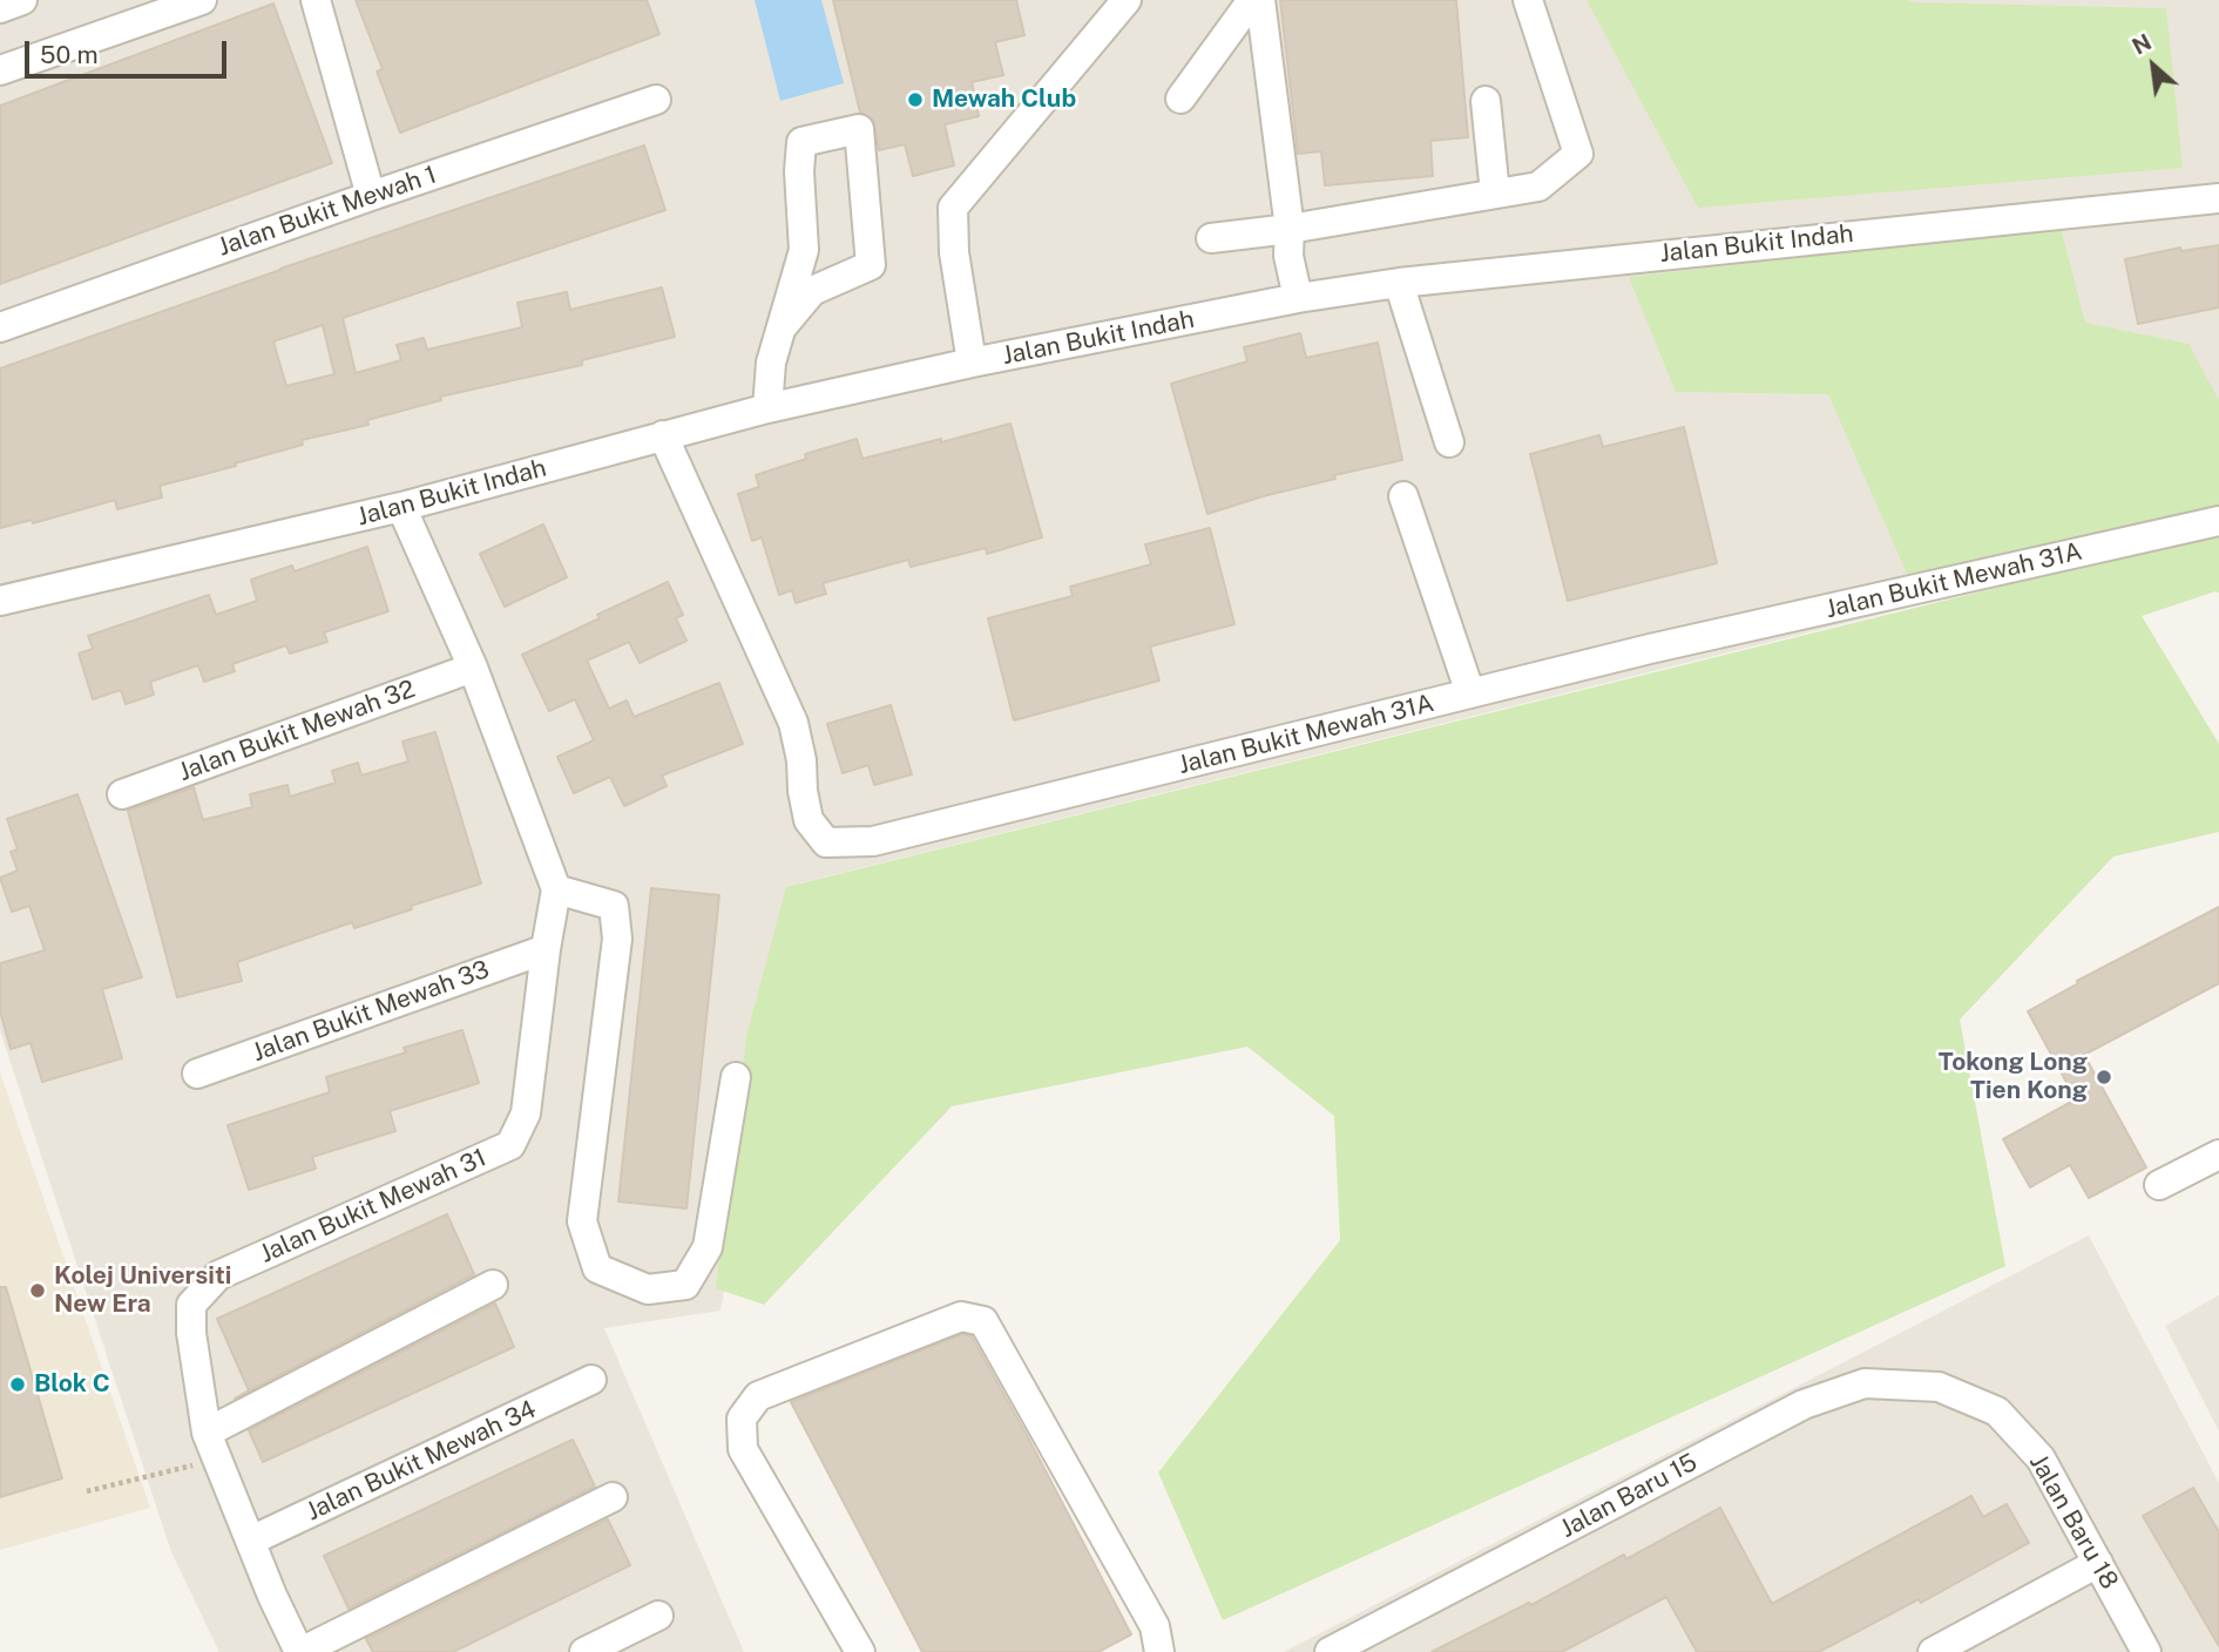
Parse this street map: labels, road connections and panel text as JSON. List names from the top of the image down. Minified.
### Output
{"streets":{"street":["Jalan Bukit Mewah 1","Jalan Bukit Indah","Jalan Bukit Mewah 31A","Jalan Bukit Mewah 32","Jalan Bukit Mewah 33","Jalan Bukit Mewah 31","Jalan Bukit Mewah 34","Jalan Baru 15","Jalan Baru 18"]},"crossings":[["Jalan Bukit Indah","Jalan Bukit Mewah 31A"],["Jalan Bukit Mewah 33","Jalan Bukit Mewah 31"],["Jalan Bukit Mewah 31","Jalan Bukit Mewah 34"],["Jalan Baru 15","Jalan Baru 18"]],"places":["Mewah Club","Tokong Long Tien Kong","Kolej Universiti New Era","Blok C"],"scale_bar":"50 m","north":"top left"}
